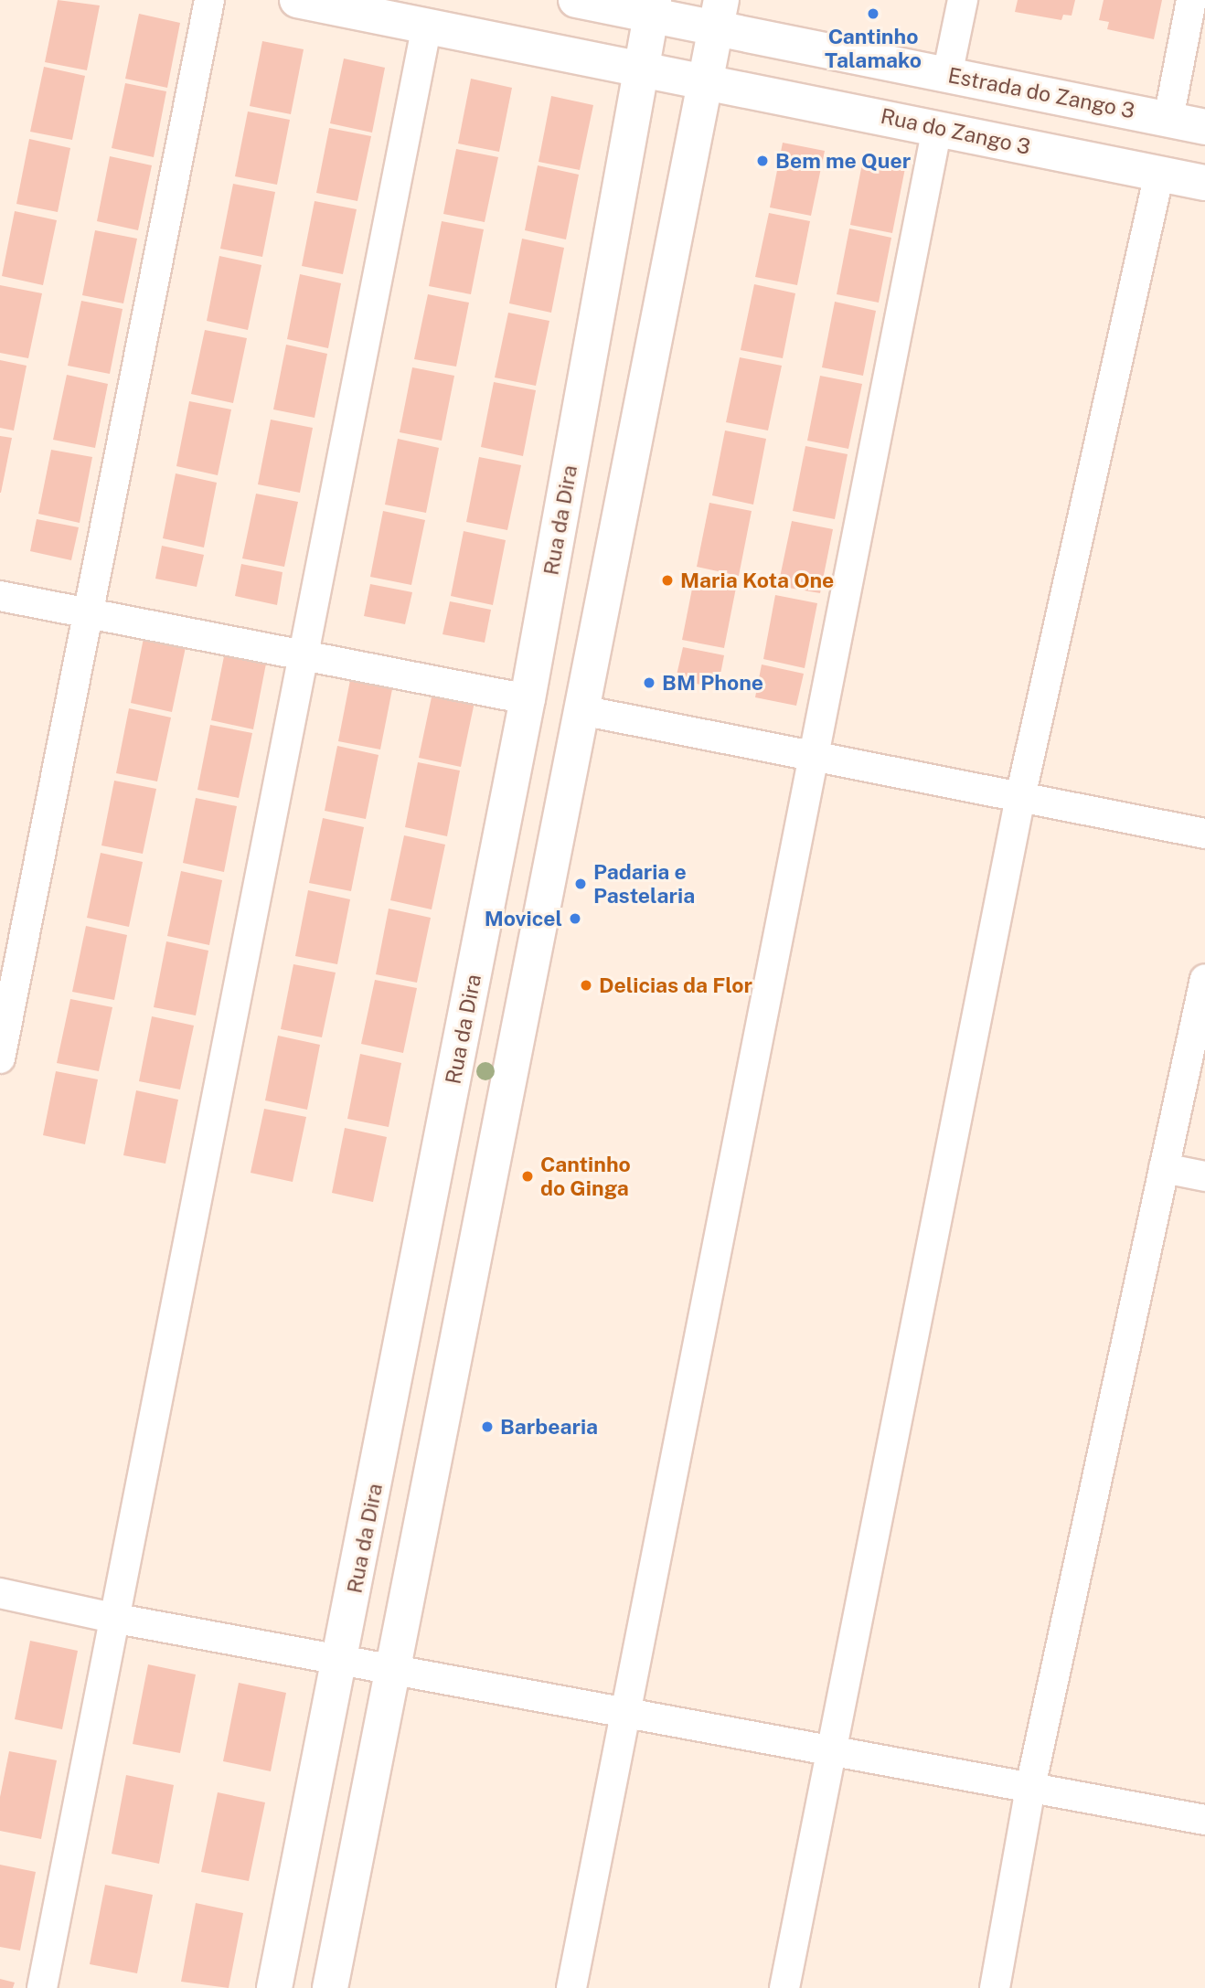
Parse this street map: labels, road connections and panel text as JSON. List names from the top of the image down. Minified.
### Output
{"streets":{"street":["Estrada do Zango 3","Rua do Zango 3","Rua da Dira"]},"crossings":[["Estrada do Zango 3","Rua da Dira"],["Rua do Zango 3","Rua da Dira"]],"places":["Cantinho Talamako","Bem me Quer","Maria Kota One","BM Phone","Padaria e Pastelaria","Movicel","Delicias da Flor","Cantinho do Ginga","Barbearia"]}
